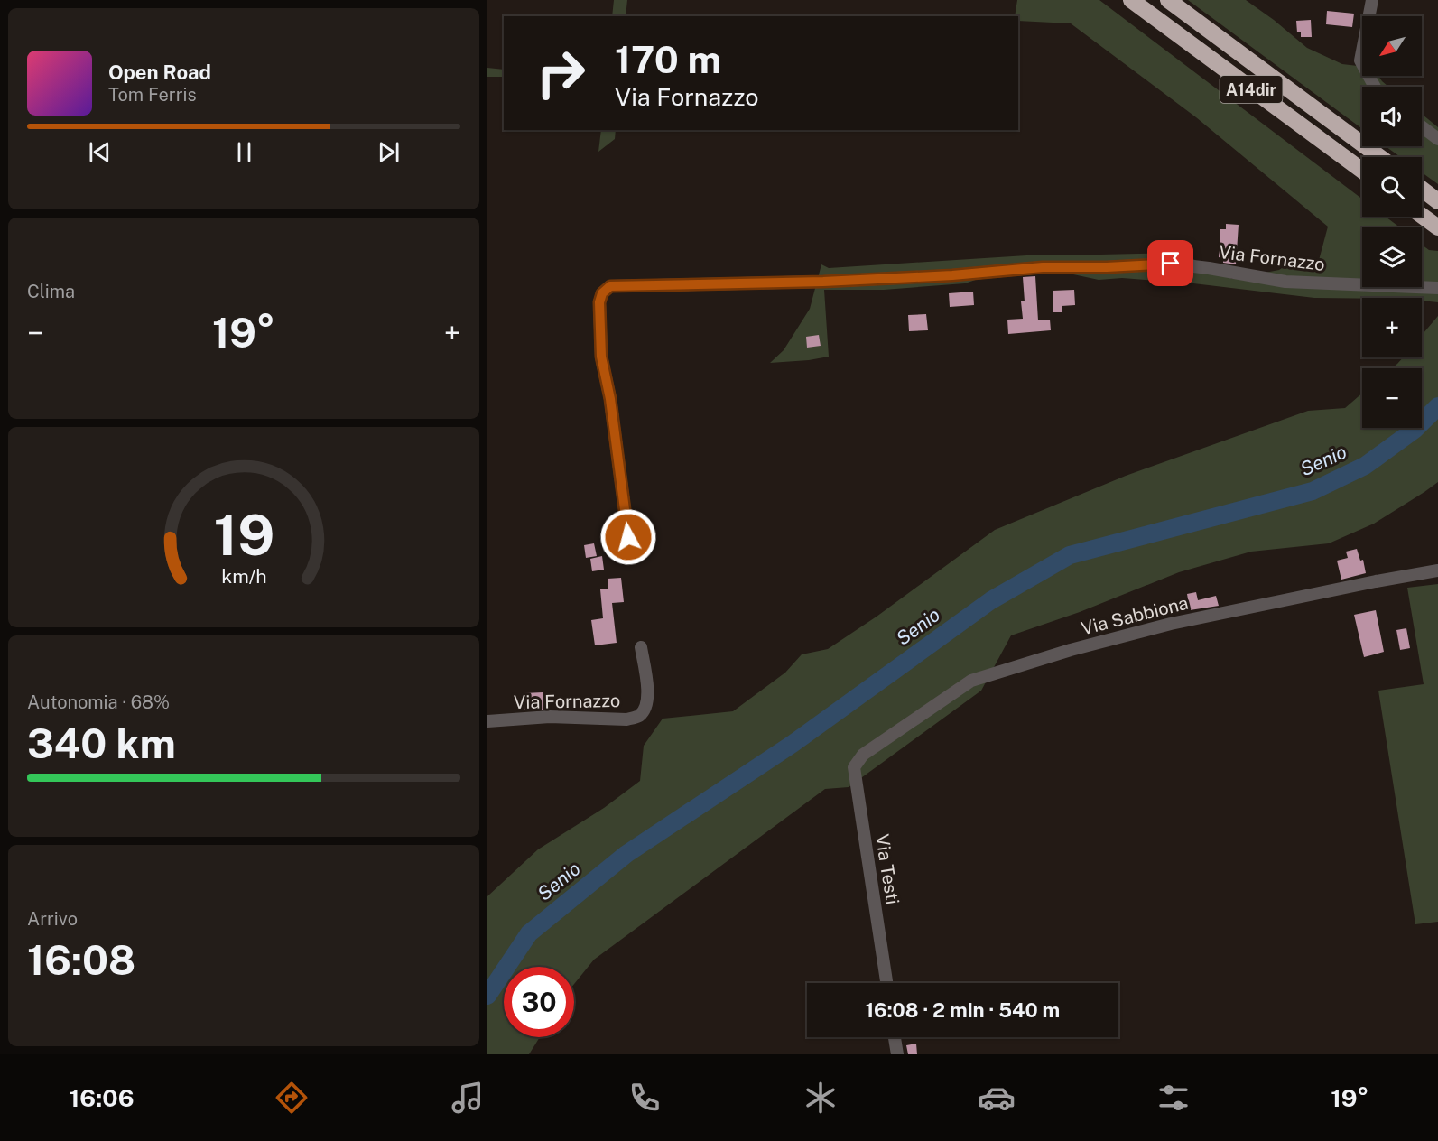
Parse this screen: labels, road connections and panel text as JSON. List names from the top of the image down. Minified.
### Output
{"streets":{"highway":["A14dir"],"street":["Via Fornazzo","Via Sabbiona","Via Testi"]},"crossings":[["Via Sabbiona","Via Testi"]],"water":["Senio"],"north":"bottom left","page":{"map_buttons":["+","−"],"turn":["170 m","Via Fornazzo"],"song":["Open Road","Tom Ferris"],"tile":["Clima",["Autonomia · 68%","340 km"],["Arrivo","16:08"]],"heat":["−","19°","+"],"limit":"30","trip":"16:08 · 2 min · 540 m","tabs":["16:06","19°"],"gauge":["19","km/h"]}}
